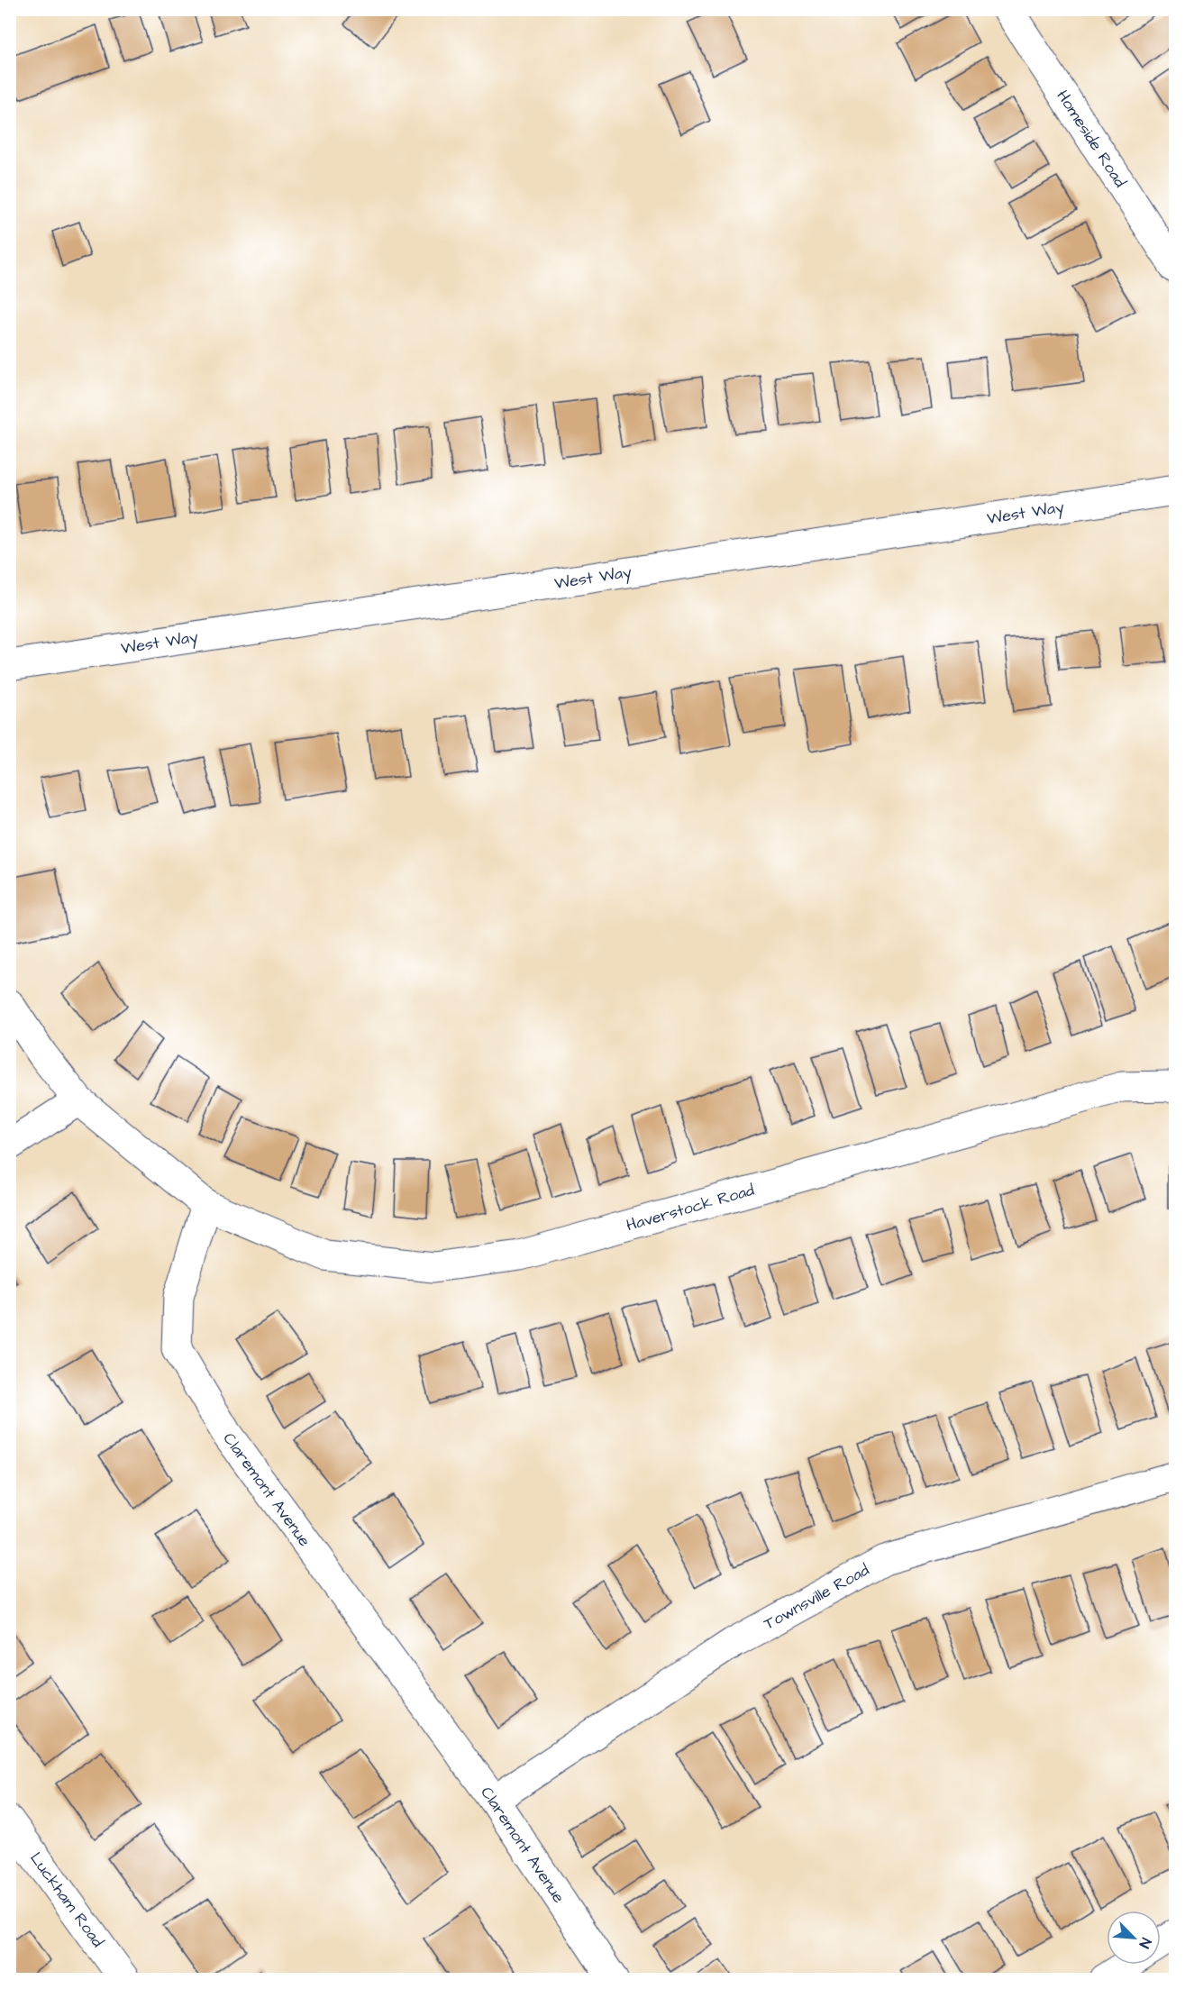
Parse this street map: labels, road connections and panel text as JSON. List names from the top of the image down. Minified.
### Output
{"streets":{"street":["Homeside Road","West Way","Haverstock Road","Claremont Avenue","Townsville Road","Luckham Road"]},"crossings":[["Haverstock Road","Claremont Avenue"],["Claremont Avenue","Townsville Road"]],"north":"bottom right"}
